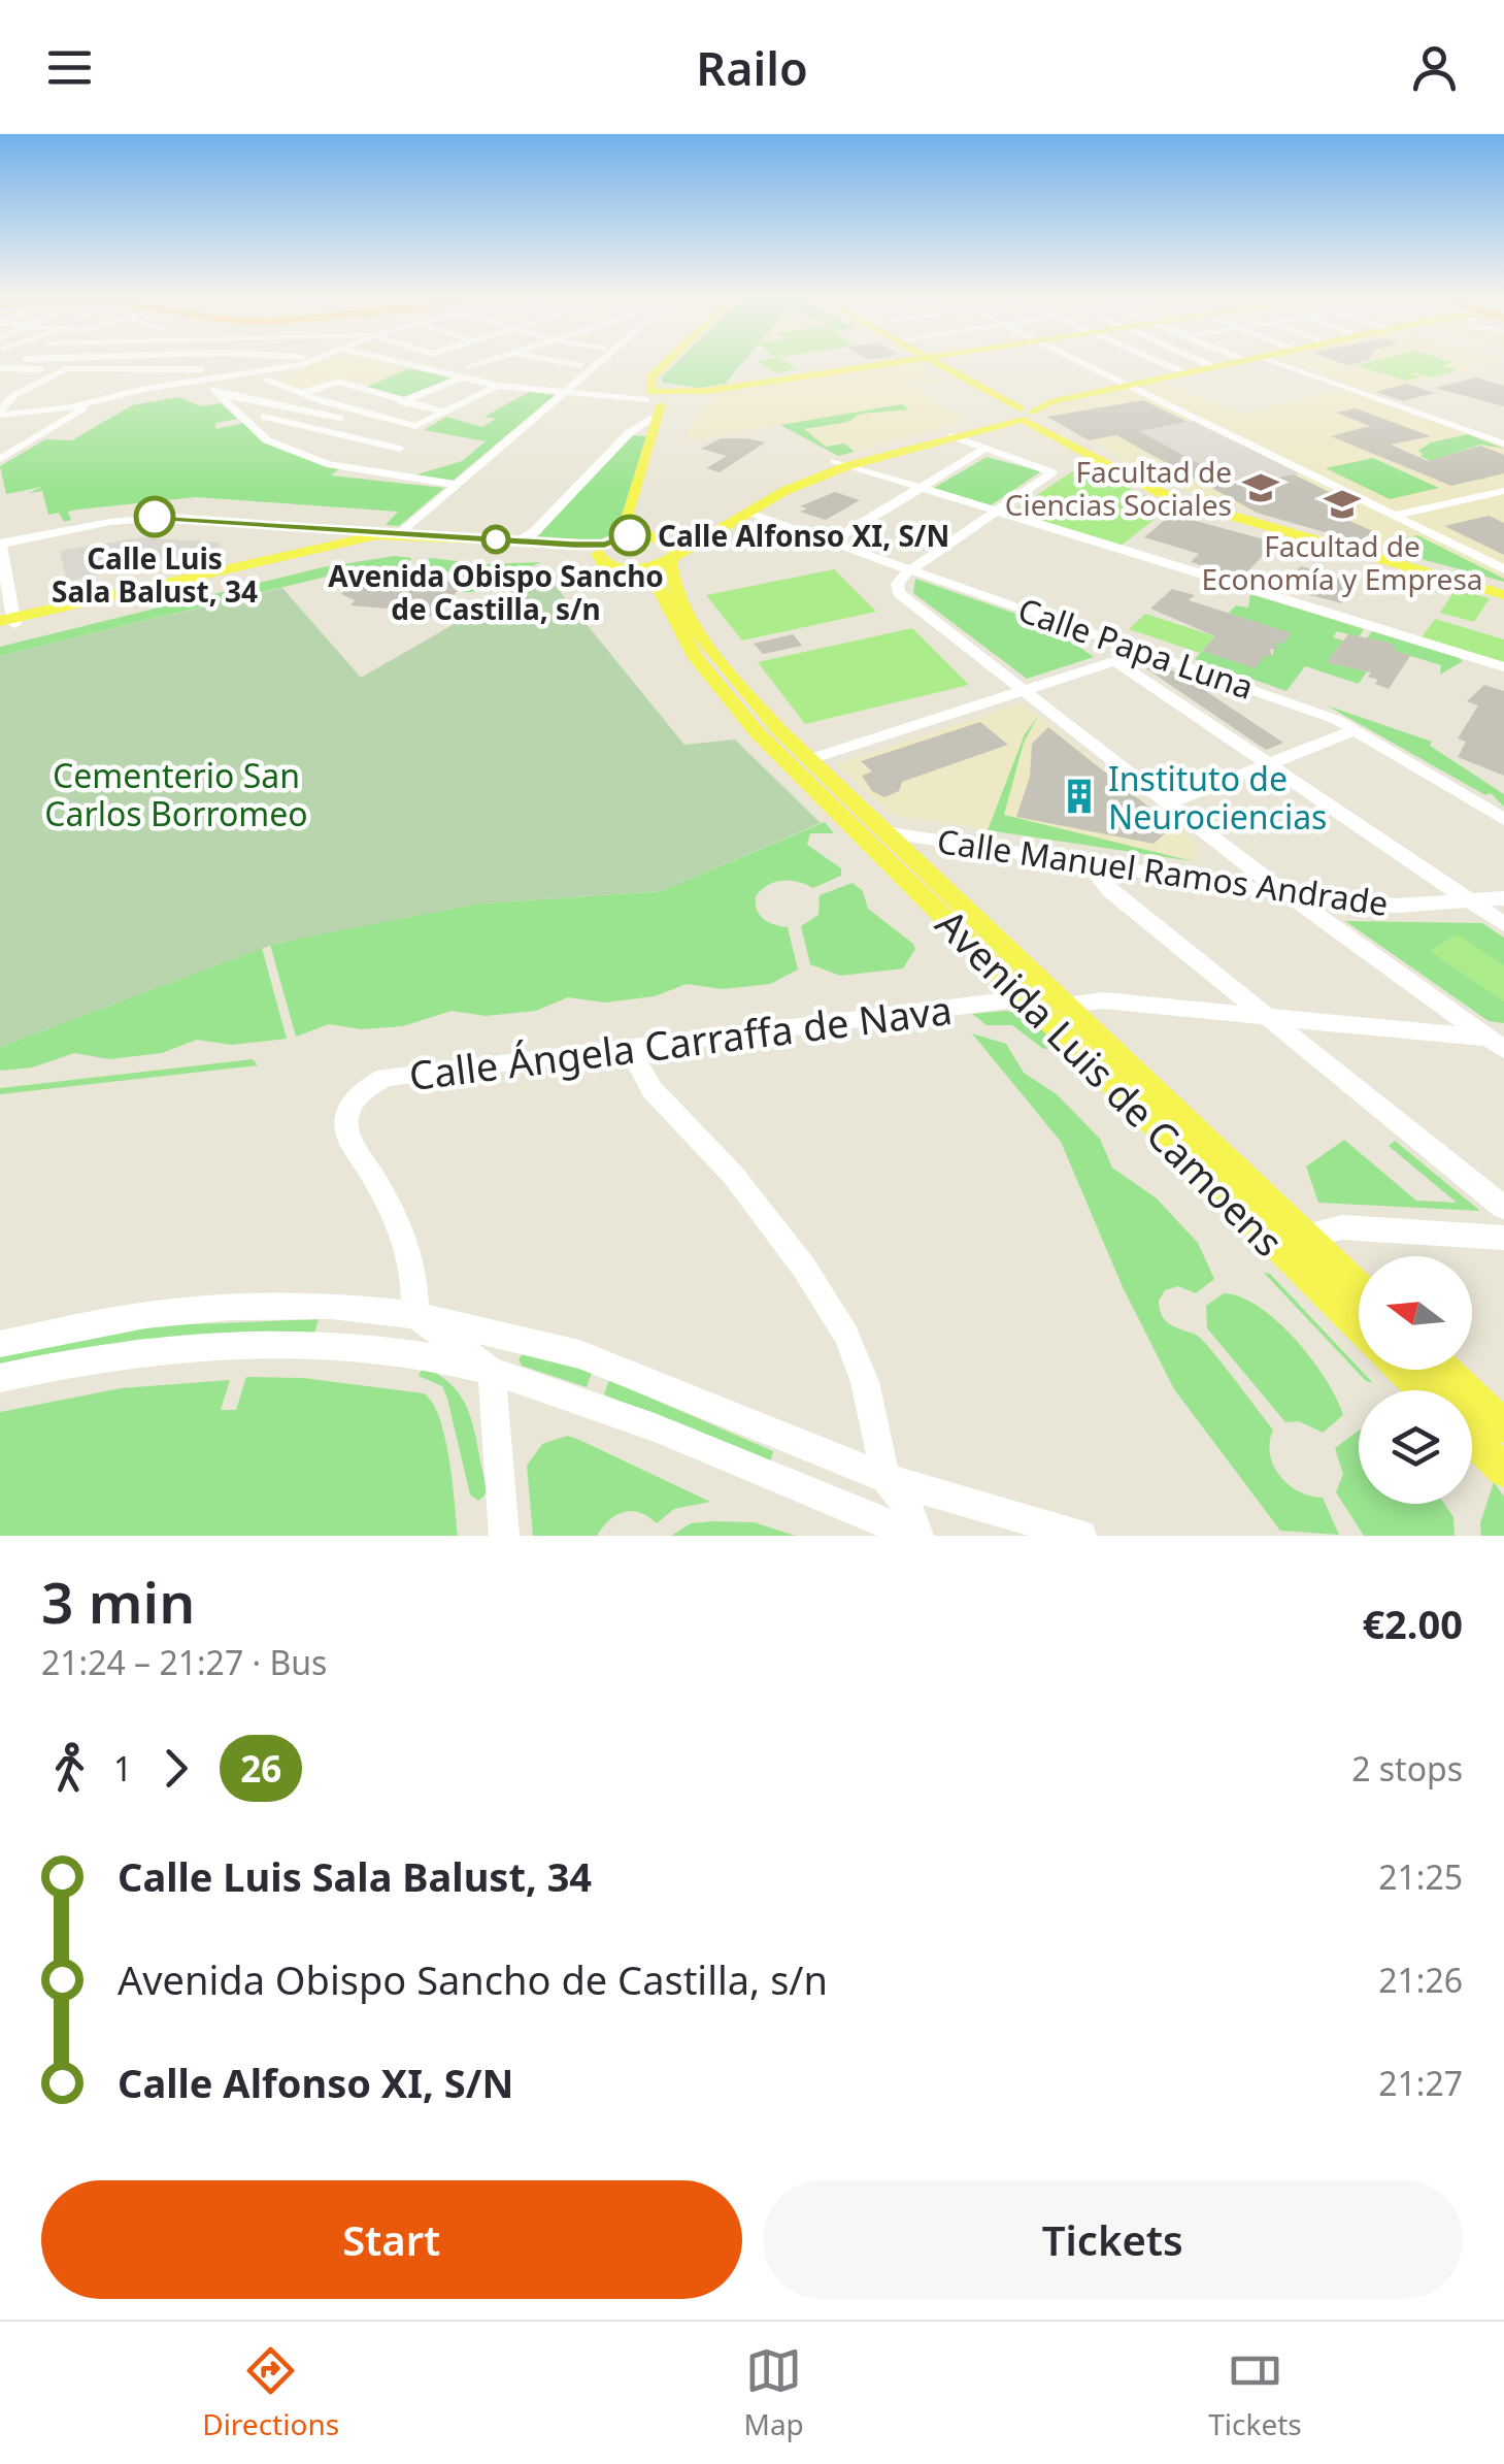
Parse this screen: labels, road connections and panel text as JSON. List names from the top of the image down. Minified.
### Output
{"streets":{"main road":["Avenida Luis de Camoens"],"street":["Calle Papa Luna","Calle Manuel Ramos Andrade","Calle Ángela Carraffa de Nava"]},"crossings":[["Calle Manuel Ramos Andrade","Avenida Luis de Camoens"],["Calle Ángela Carraffa de Nava","Avenida Luis de Camoens"]],"parks":["Cementerio San Carlos Borromeo"],"places":{"school or university":["Facultad de Ciencias Sociales","Facultad de Economía y Empresa"],"other":["Calle Luis Sala Balust, 34","Calle Alfonso XI, S/N","Avenida Obispo Sancho de Castilla, s/n"],"building":["Instituto de Neurociencias"]},"lines":["bus line 26"],"north":"left","page":{"header":"Railo","heading":["3 min","21:24 – 21:27 · Bus","€2.00"],"legs":["1","26","2 stops"],"list":[{"name":"Calle Luis Sala Balust, 34","value":"21:25"},{"name":"Avenida Obispo Sancho de Castilla, s/n","value":"21:26"},{"name":"Calle Alfonso XI, S/N","value":"21:27"}],"buttons":["Start","Tickets"],"tabs":["Directions","Map","Tickets"]}}
